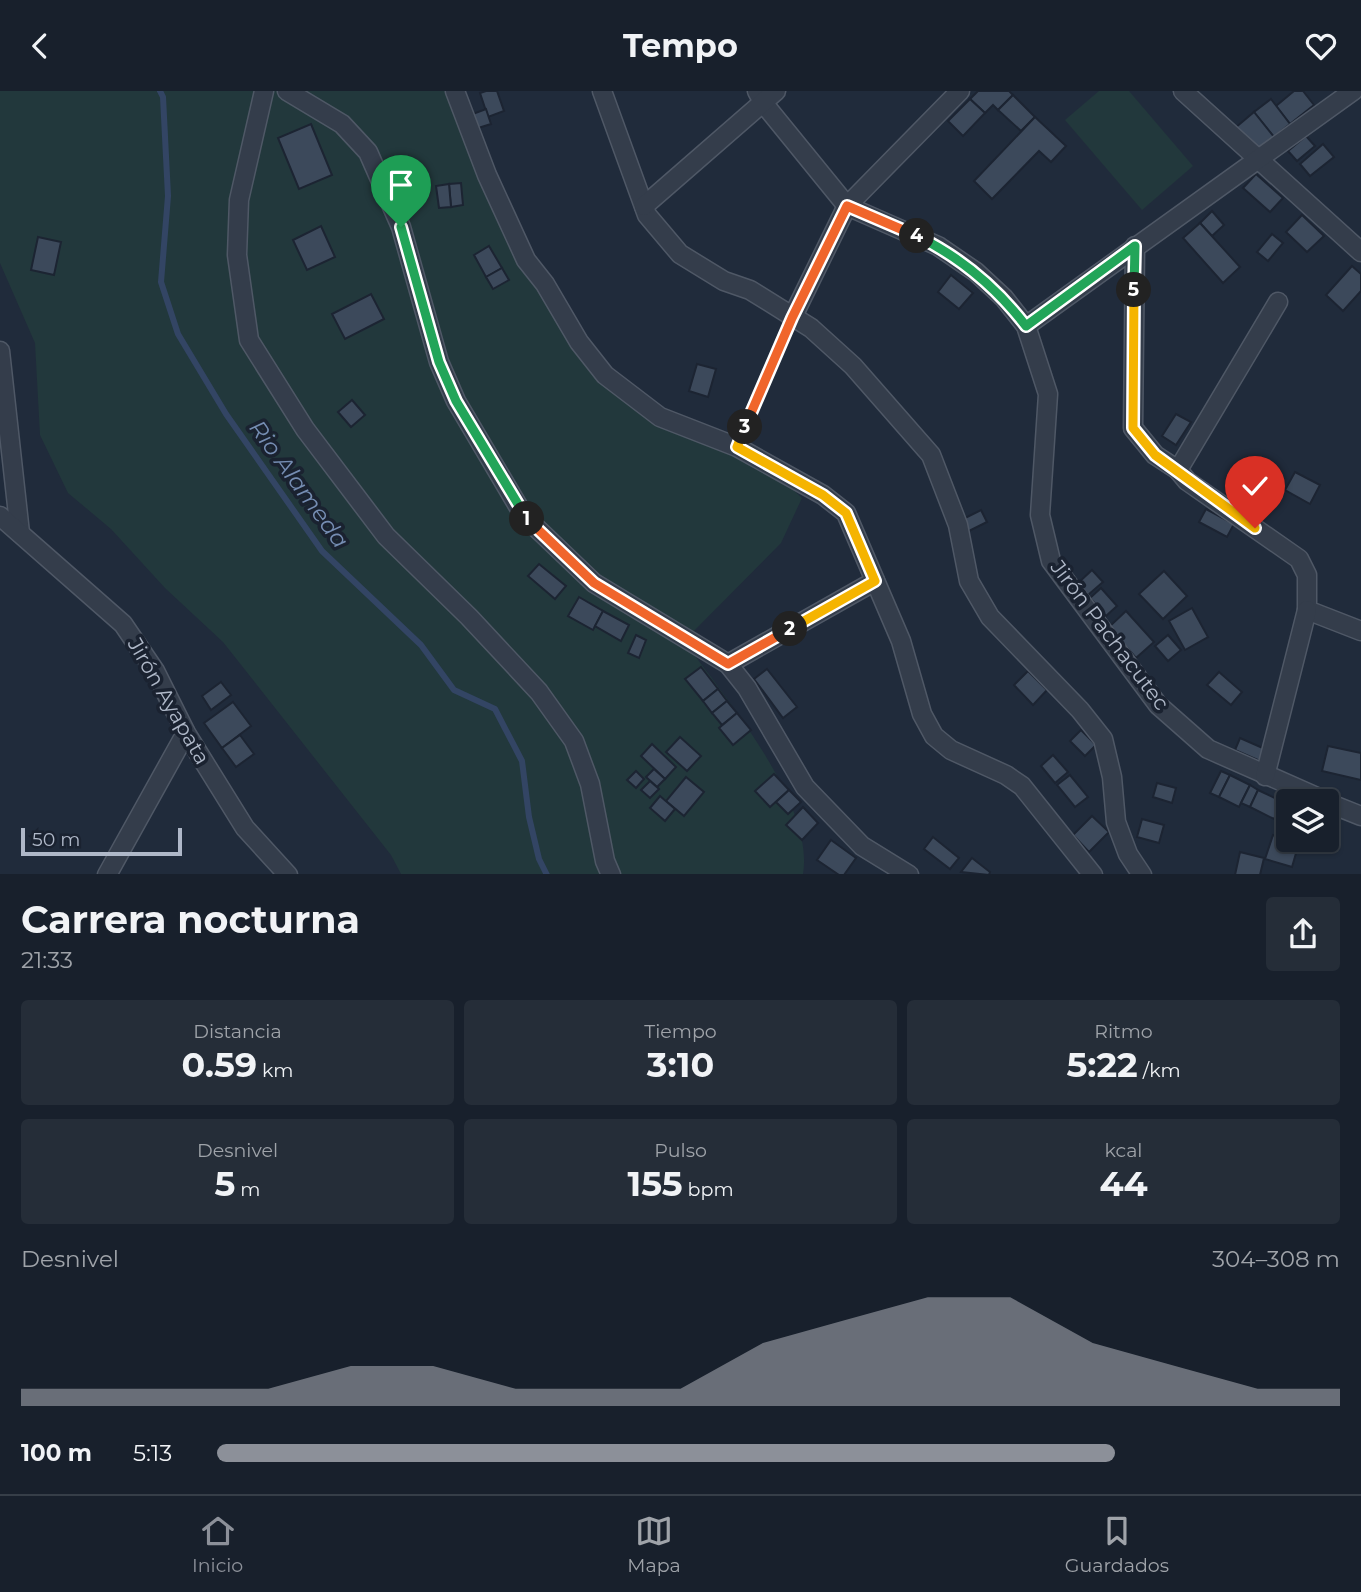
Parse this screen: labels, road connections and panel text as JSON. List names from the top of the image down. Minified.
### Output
{"streets":{"street":["Jirón Pachacutec","Jirón Ayapata"]},"water":["Rio Alameda"],"scale_bar":"50 m","page":{"header":"Tempo","pins":["4","5","3","1","2"],"scale":"50 m","heading":["Carrera nocturna","21:33"],"stats":[["Distancia","0.59 km"],["Tiempo","3:10"],["Ritmo","5:22 /km"],["Desnivel","5 m"],["Pulso","155 bpm"],["kcal","44"]],"chart":["Desnivel","304–308 m"],"list":[{"name":"100 m","note":"5:13"}],"tabs":["Inicio","Mapa","Guardados"]}}
